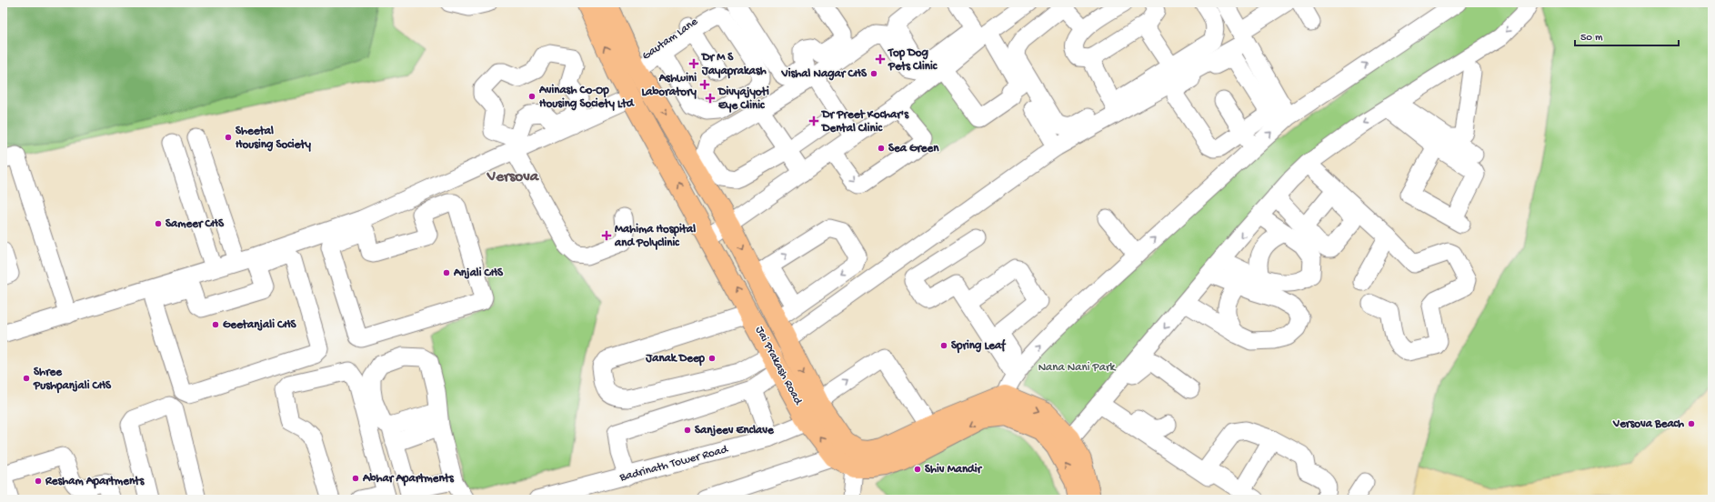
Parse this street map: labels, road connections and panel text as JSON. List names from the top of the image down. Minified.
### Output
{"streets":{"main road":["Jai Prakash Road"],"street":["Gautam Lane","Badrinath Tower Road"]},"crossings":[["Gautam Lane","Jai Prakash Road"],["Jai Prakash Road","Badrinath Tower Road"]],"districts":["Versova"],"parks":["Nana Nani Park"],"places":{"health":["Top Dog Pets Clinic","Dr M S Jayaprakash","Ashwini Laboratory","Divyajyoti Eye Clinic","Dr Preet Kochar's Dental Clinic","Mahima Hospital and Polyclinic"],"other":["Vishal Nagar CHS","Avinash Co-Op Housing Society Ltd","Sheetal Housing Society","Sea Green","Sameer CHS","Anjali CHS","Geetanjali CHS","Spring Leaf","Janak Deep","Shree Pushpanjali CHS","Versova Beach","Sanjeev Enclave","Shiv Mandir","Abhar Apartments","Resham Apartments"]},"scale_bar":"50 m"}
